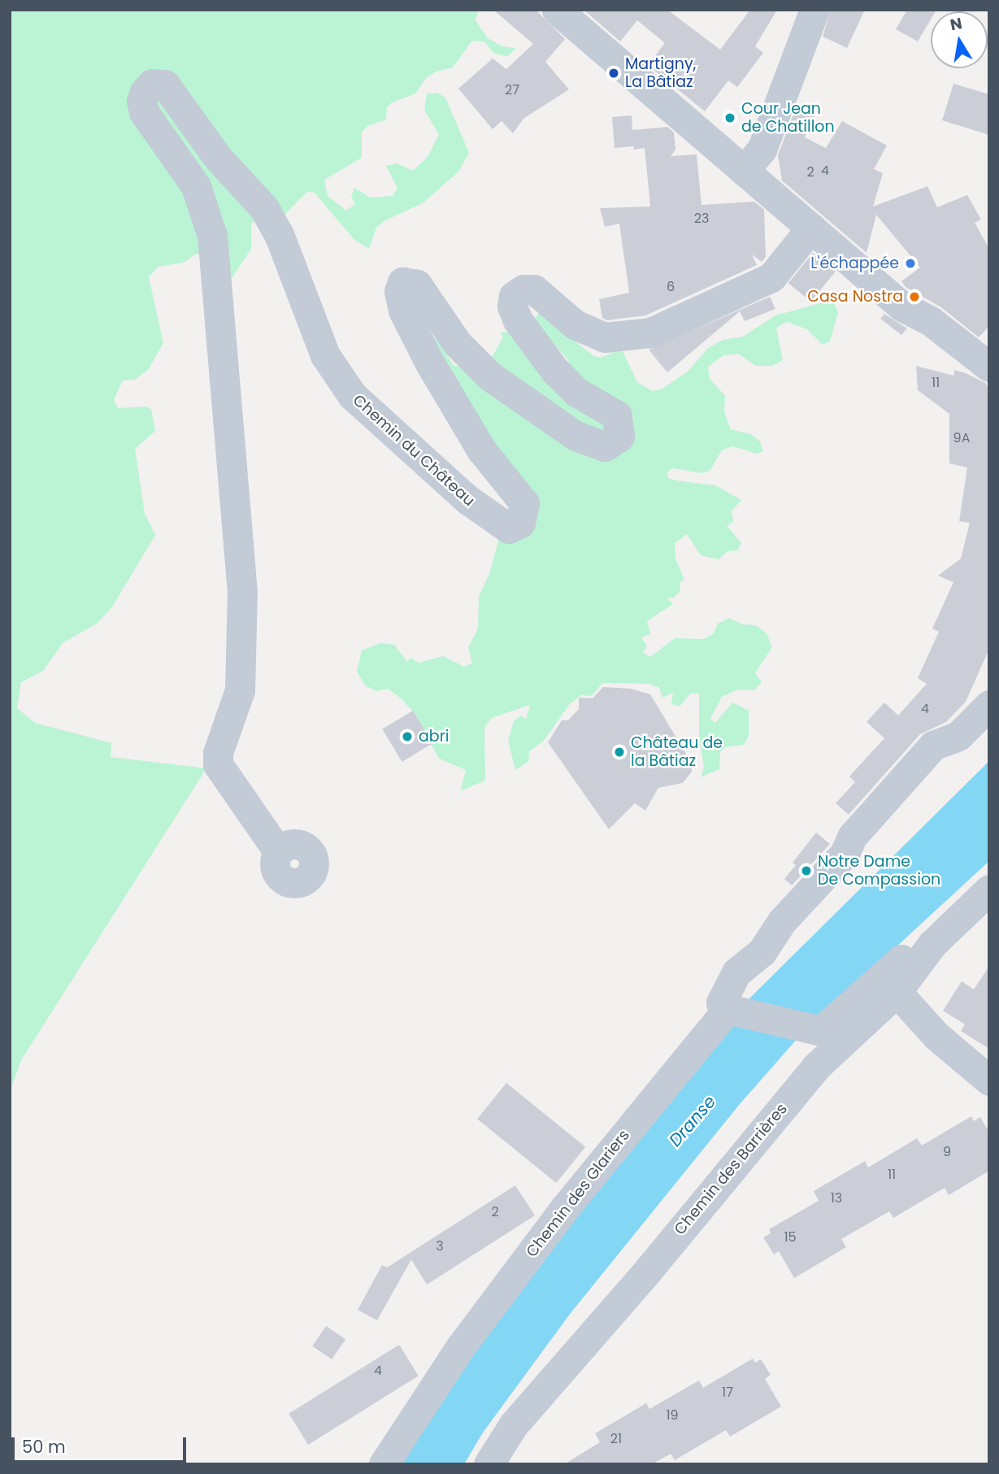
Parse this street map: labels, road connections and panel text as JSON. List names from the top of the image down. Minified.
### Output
{"streets":{"street":["Chemin du Château","Chemin des Barrières","Chemin des Glariers"]},"water":["Dranse"],"places":["Martigny, La Bâtiaz","Cour Jean de Chatillon","L'échappée","Casa Nostra","abri","Château de la Bâtiaz","Notre Dame De Compassion"],"house_numbers":["27","4","2","23","6","11","9A","4","9","11","13","2","15","3","4","17","19","21"],"scale_bar":"50 m","north":"top"}
